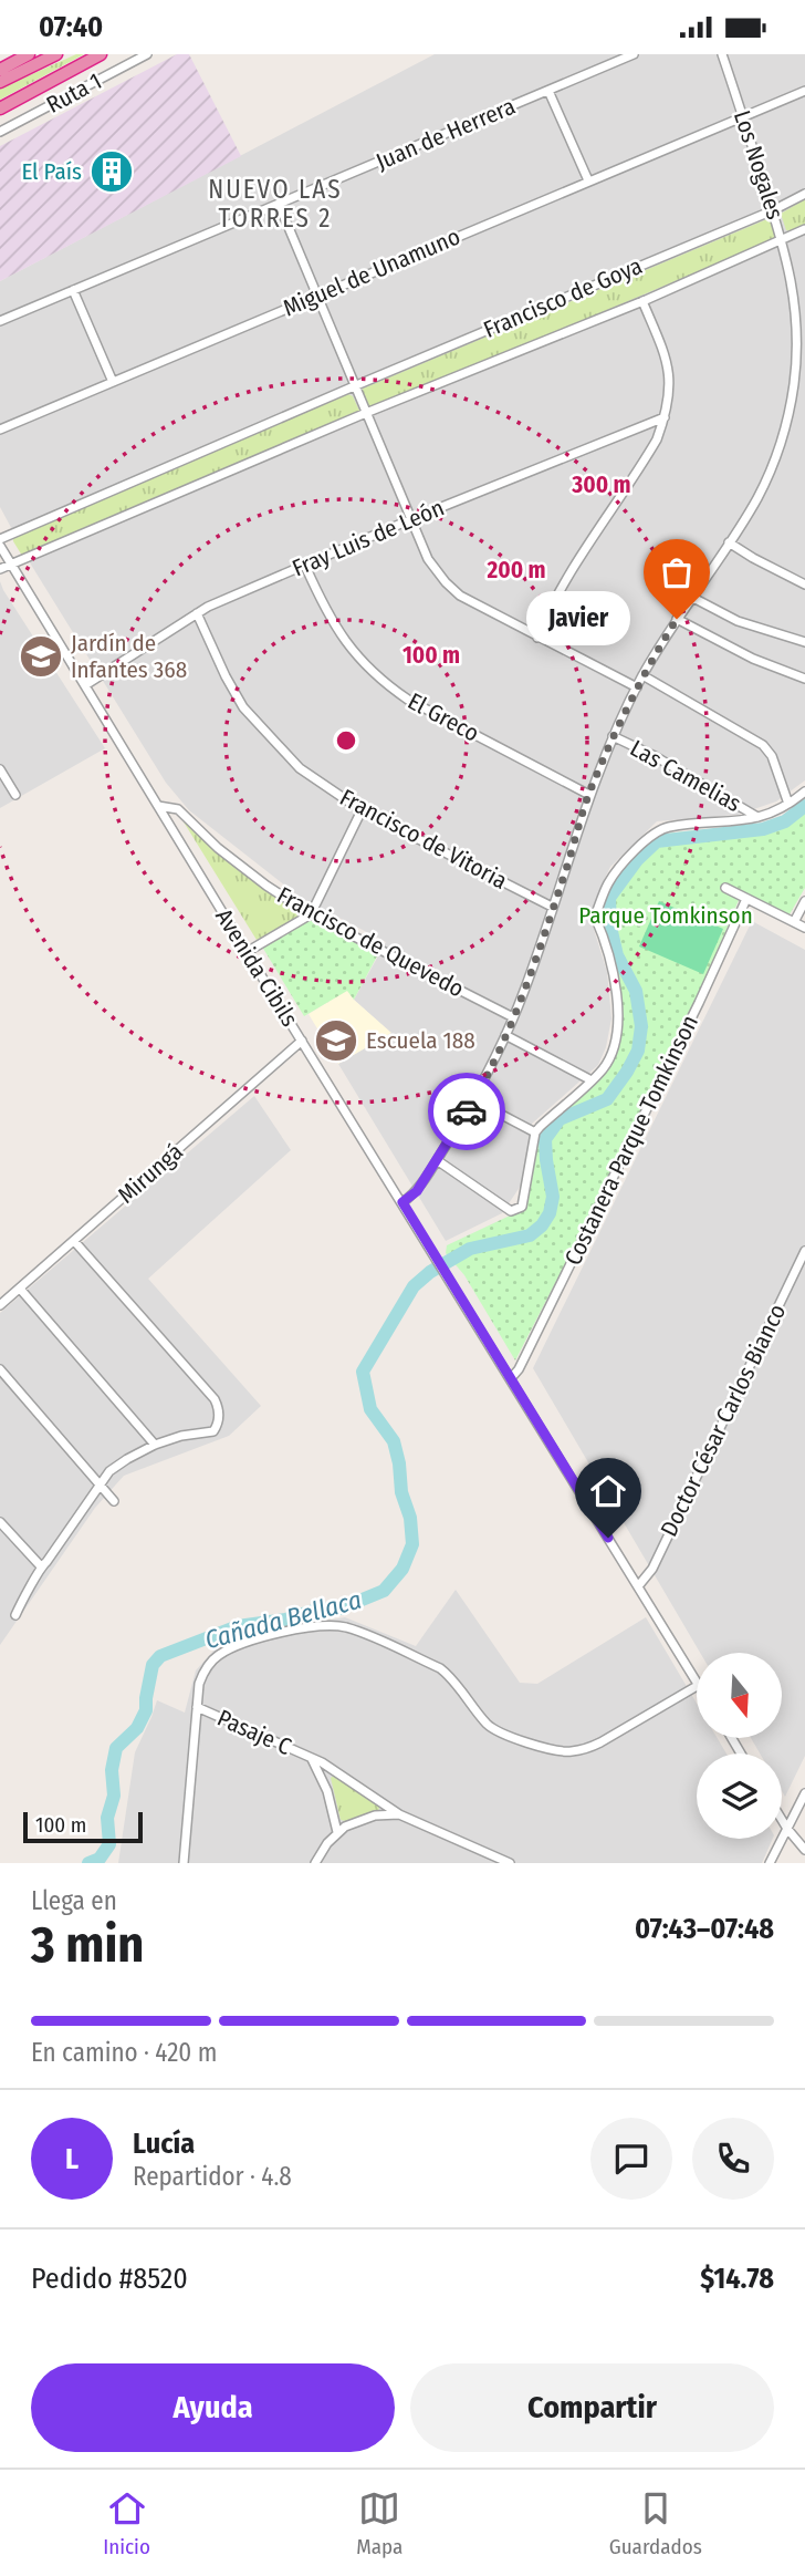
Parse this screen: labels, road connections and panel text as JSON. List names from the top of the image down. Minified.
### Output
{"streets":{"street":["Ruta 1","Juan de Herrera","Los Nogales","Miguel de Unamuno","Francisco de Goya","Fray Luis de León","El Greco","Las Camelias","Francisco de Vitoria","Francisco de Quevedo","Avenida Cibils","Costanera Parque Tomkinson","Mirungá","Doctor César Carlos Bianco","Pasaje C"]},"crossings":[["Los Nogales","Miguel de Unamuno"],["Los Nogales","Francisco de Goya"],["Los Nogales","El Greco"],["Los Nogales","Las Camelias"],["Los Nogales","Francisco de Vitoria"],["Los Nogales","Francisco de Quevedo"],["Los Nogales","Avenida Cibils"],["Francisco de Goya","Avenida Cibils"],["Fray Luis de León","El Greco"],["Fray Luis de León","Francisco de Vitoria"],["Fray Luis de León","Avenida Cibils"],["Francisco de Quevedo","Avenida Cibils"],["Avenida Cibils","Costanera Parque Tomkinson"],["Avenida Cibils","Mirungá"],["Avenida Cibils","Doctor César Carlos Bianco"]],"districts":["NUEVO LAS TORRES 2"],"water":["Cañada Bellaca"],"parks":["Parque Tomkinson"],"places":{"building":["El País"],"other":["Javier"],"school or university":["Jardín de Infantes 368","Escuela 188"]},"scale_bar":"100 m","north":"bottom","page":{"status":"07:40","bubble":"Javier","scale":"100 m","heading":["3 min","Llega en","07:43–07:48"],"panel":["Lucía","Repartidor · 4.8","Pedido #8520","$14.78"],"bar":"En camino · 420 m","round":"L","buttons":["Ayuda","Compartir"],"tabs":["Inicio","Mapa","Guardados"]},"rings":["300 m","200 m","100 m"]}
